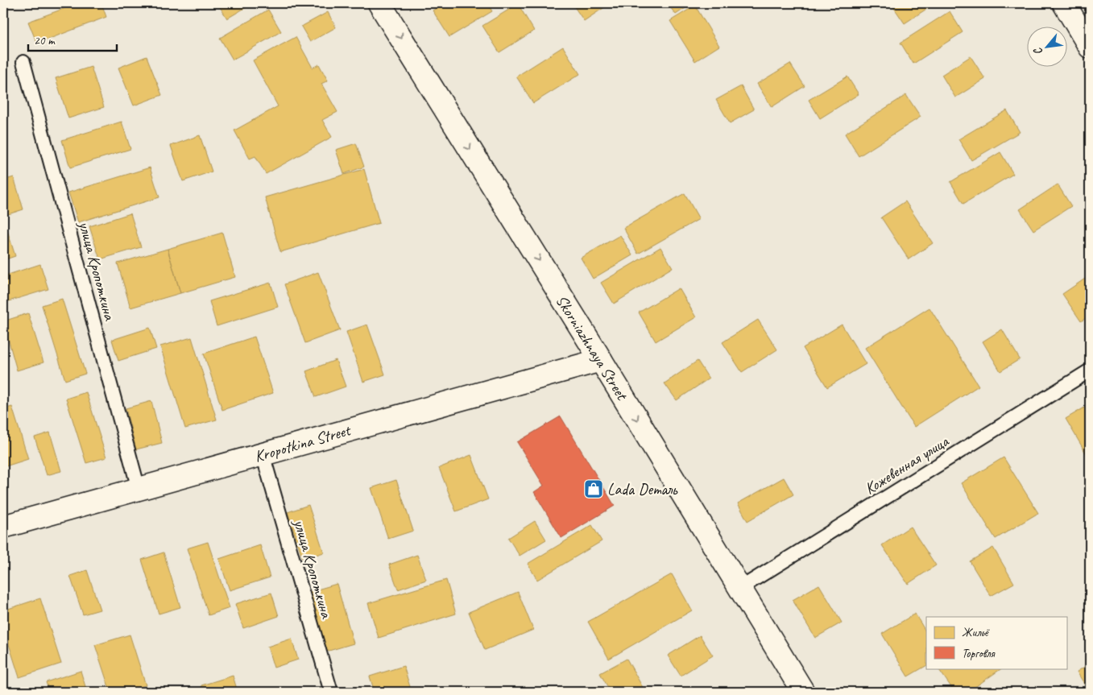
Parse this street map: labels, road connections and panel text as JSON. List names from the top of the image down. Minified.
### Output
{"streets":{"main road":["Skorniazhnaya Street","Kropotkina Street"],"lane":["улица Кропоткина","Кожевенная улица"]},"crossings":[["улица Кропоткина","Kropotkina Street"],["Skorniazhnaya Street","Kropotkina Street"],["Skorniazhnaya Street","Кожевенная улица"]],"one_way":["Skorniazhnaya Street"],"places":{"shop":["Lada Dеталь"]},"legend":["Жильё","Торговля"],"scale_bar":"20 m","north":"bottom left"}
